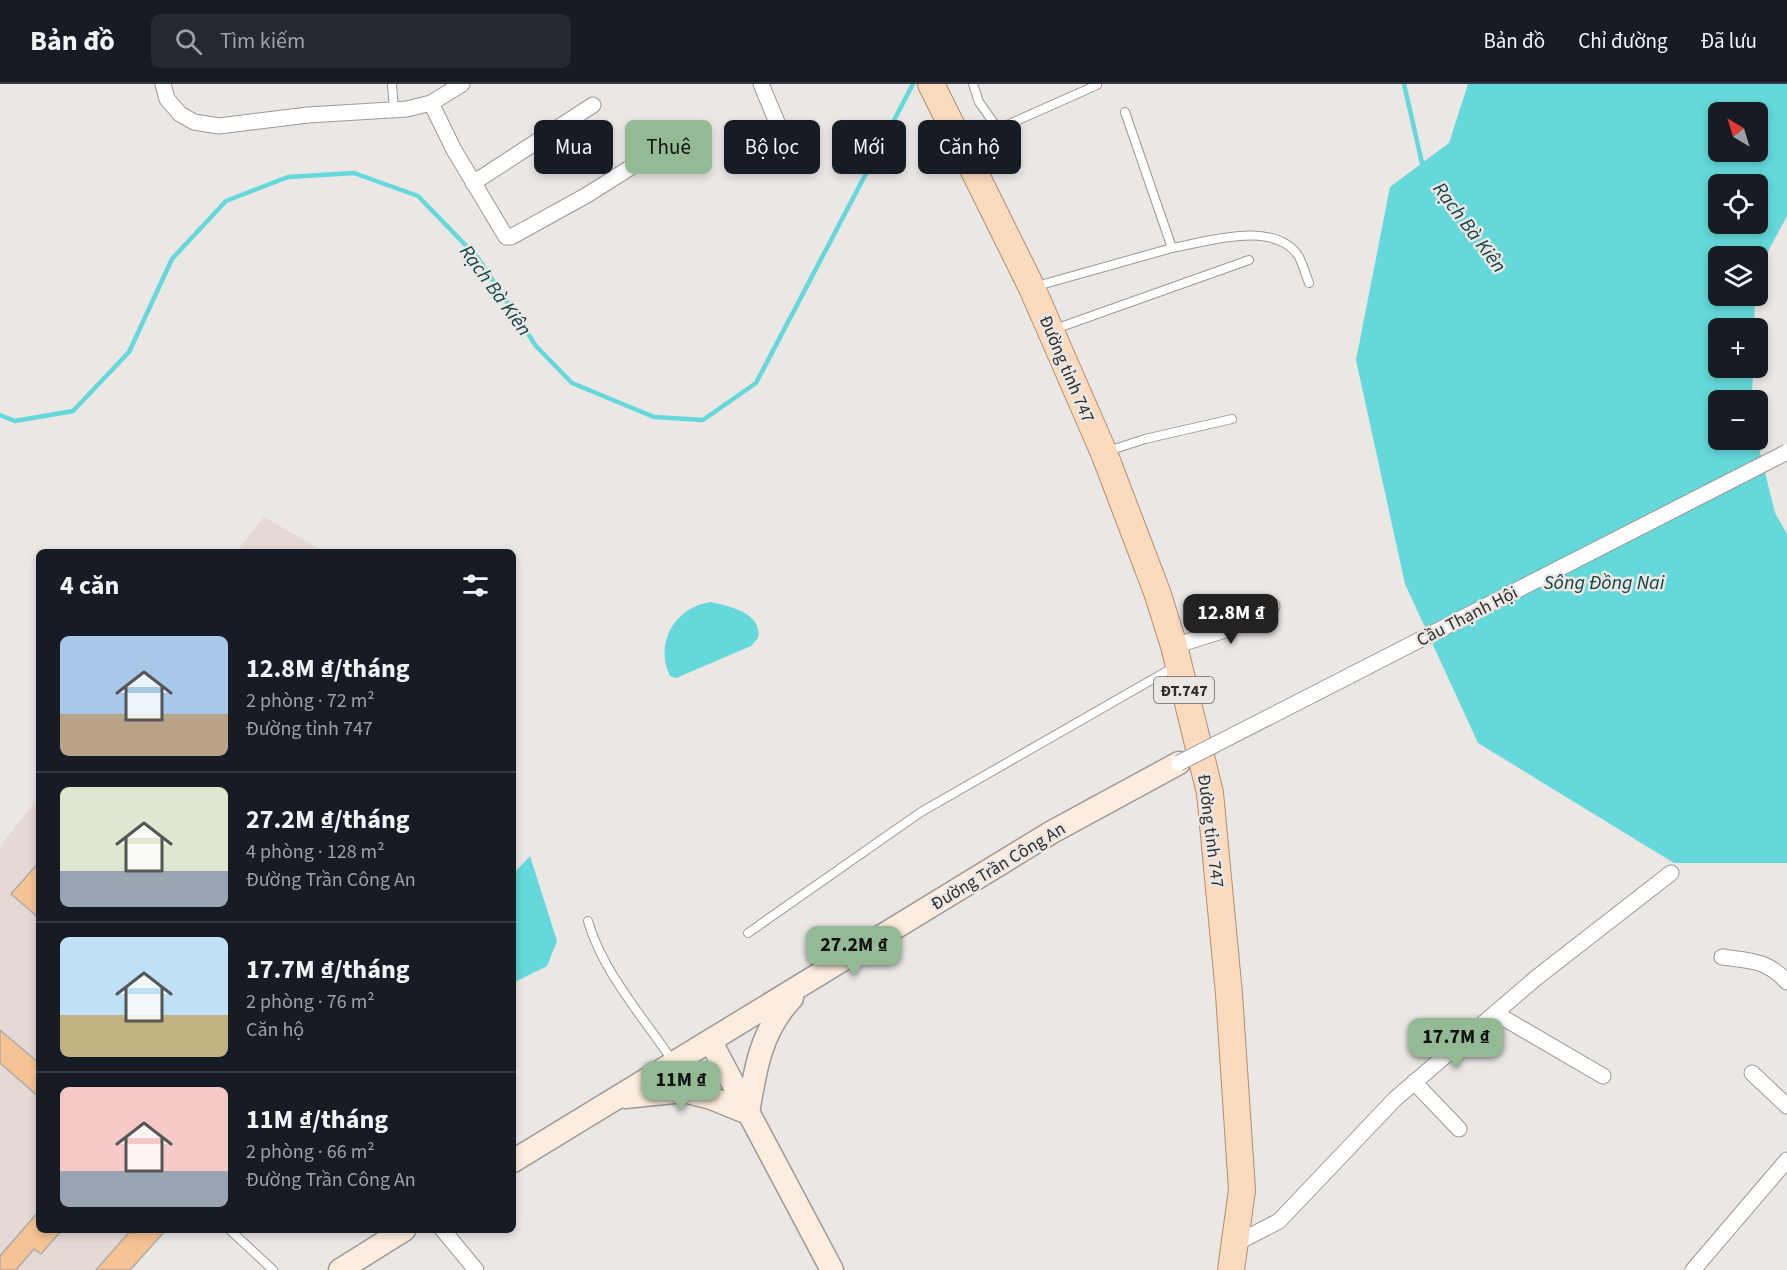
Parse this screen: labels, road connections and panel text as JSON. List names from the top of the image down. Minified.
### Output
{"streets":{"main road":["Đường tỉnh 747","ĐT.747"],"street":["Cầu Thạnh Hội","Đường Trần Công An"]},"crossings":[["Cầu Thạnh Hội","Đường Trần Công An"]],"water":["Rạch Bà Kiên","Sông Đồng Nai"],"north":"top left","page":{"header":"Bản đồ","search":"Tìm kiếm","nav":["Bản đồ","Chỉ đường","Đã lưu"],"map_buttons":["+","−"],"chip":["Mua","Thuê","Bộ lọc","Mới","Căn hộ"],"heading":"4 căn","price":["12.8M ₫","27.2M ₫","17.7M ₫","11M ₫"],"list":[{"name":"12.8M ₫/tháng","note":"2 phòng · 72 m² · Đường tỉnh 747"},{"name":"27.2M ₫/tháng","note":"4 phòng · 128 m² · Đường Trần Công An"},{"name":"17.7M ₫/tháng","note":"2 phòng · 76 m² · Căn hộ"},{"name":"11M ₫/tháng","note":"2 phòng · 66 m² · Đường Trần Công An"}]}}
